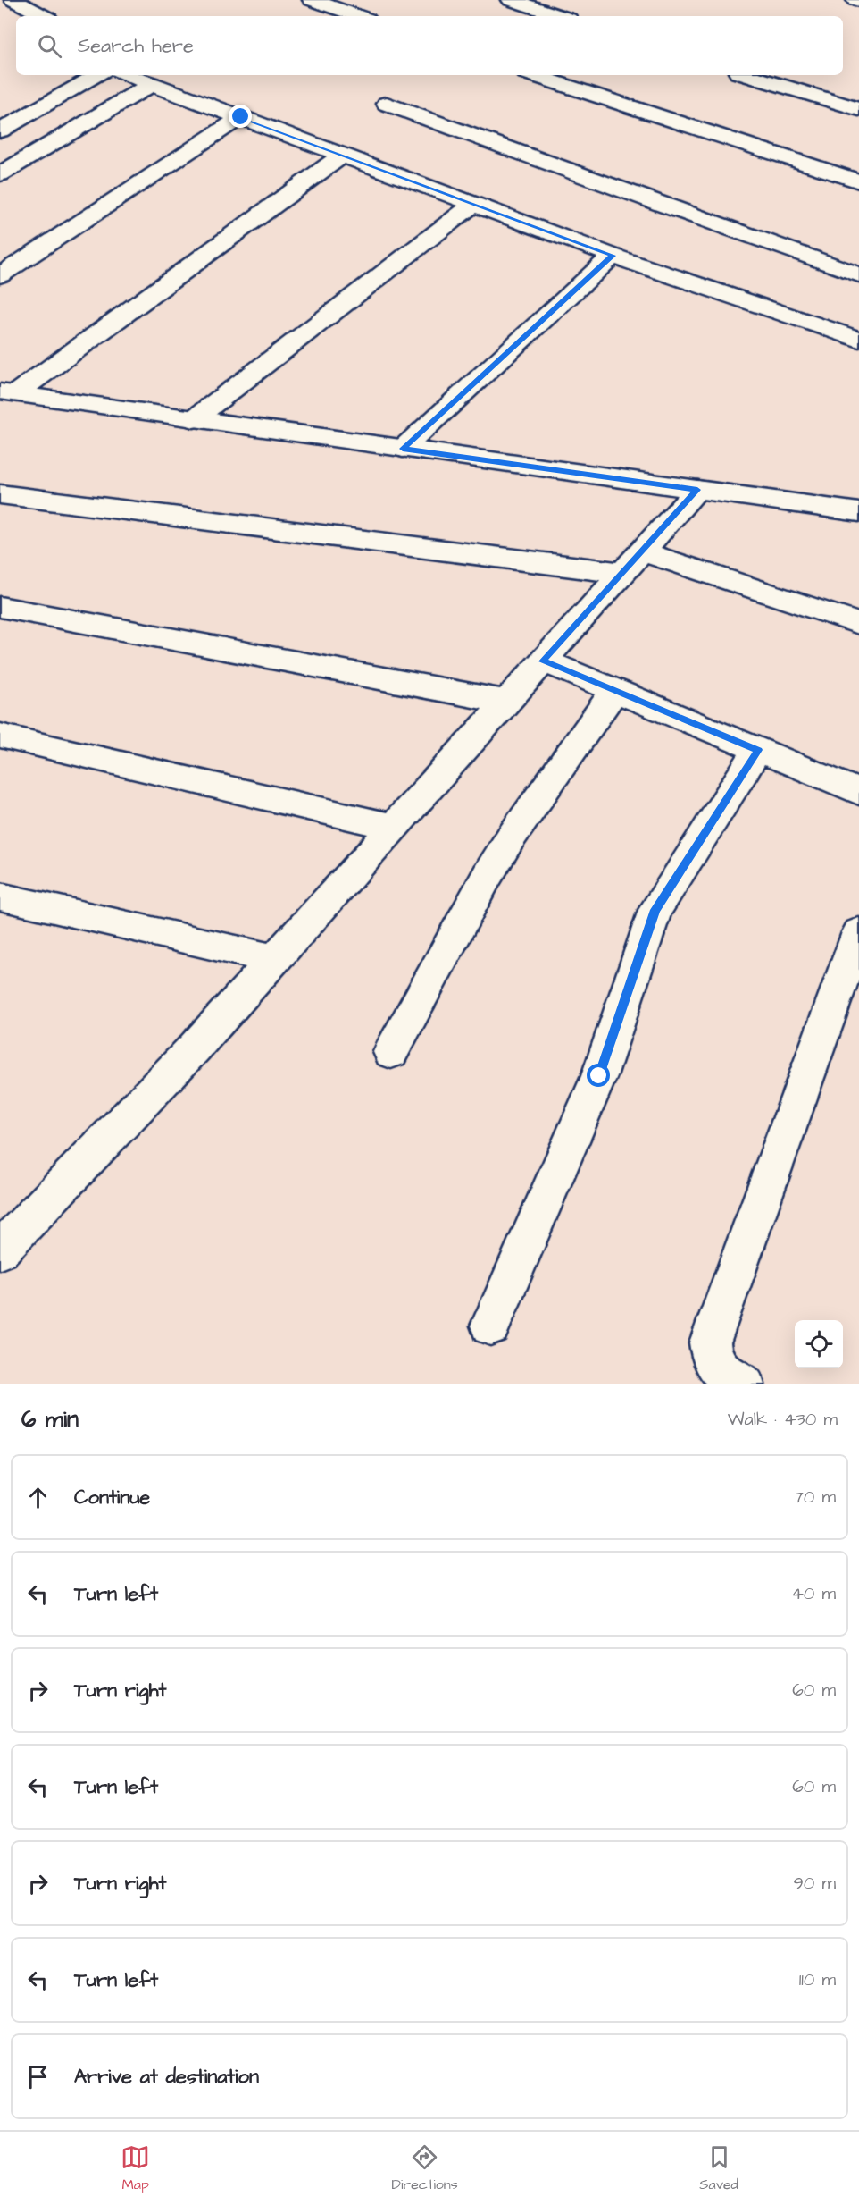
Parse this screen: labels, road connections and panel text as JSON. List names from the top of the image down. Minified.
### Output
{"page":{"search":"Search here","heading":["6 min","Walk · 430 m"],"list":[["Continue","70 m"],["Turn left","40 m"],["Turn right","60 m"],["Turn left","60 m"],["Turn right","90 m"],["Turn left","110 m"],"Arrive at destination"],"nav":["Map","Directions","Saved"]}}
